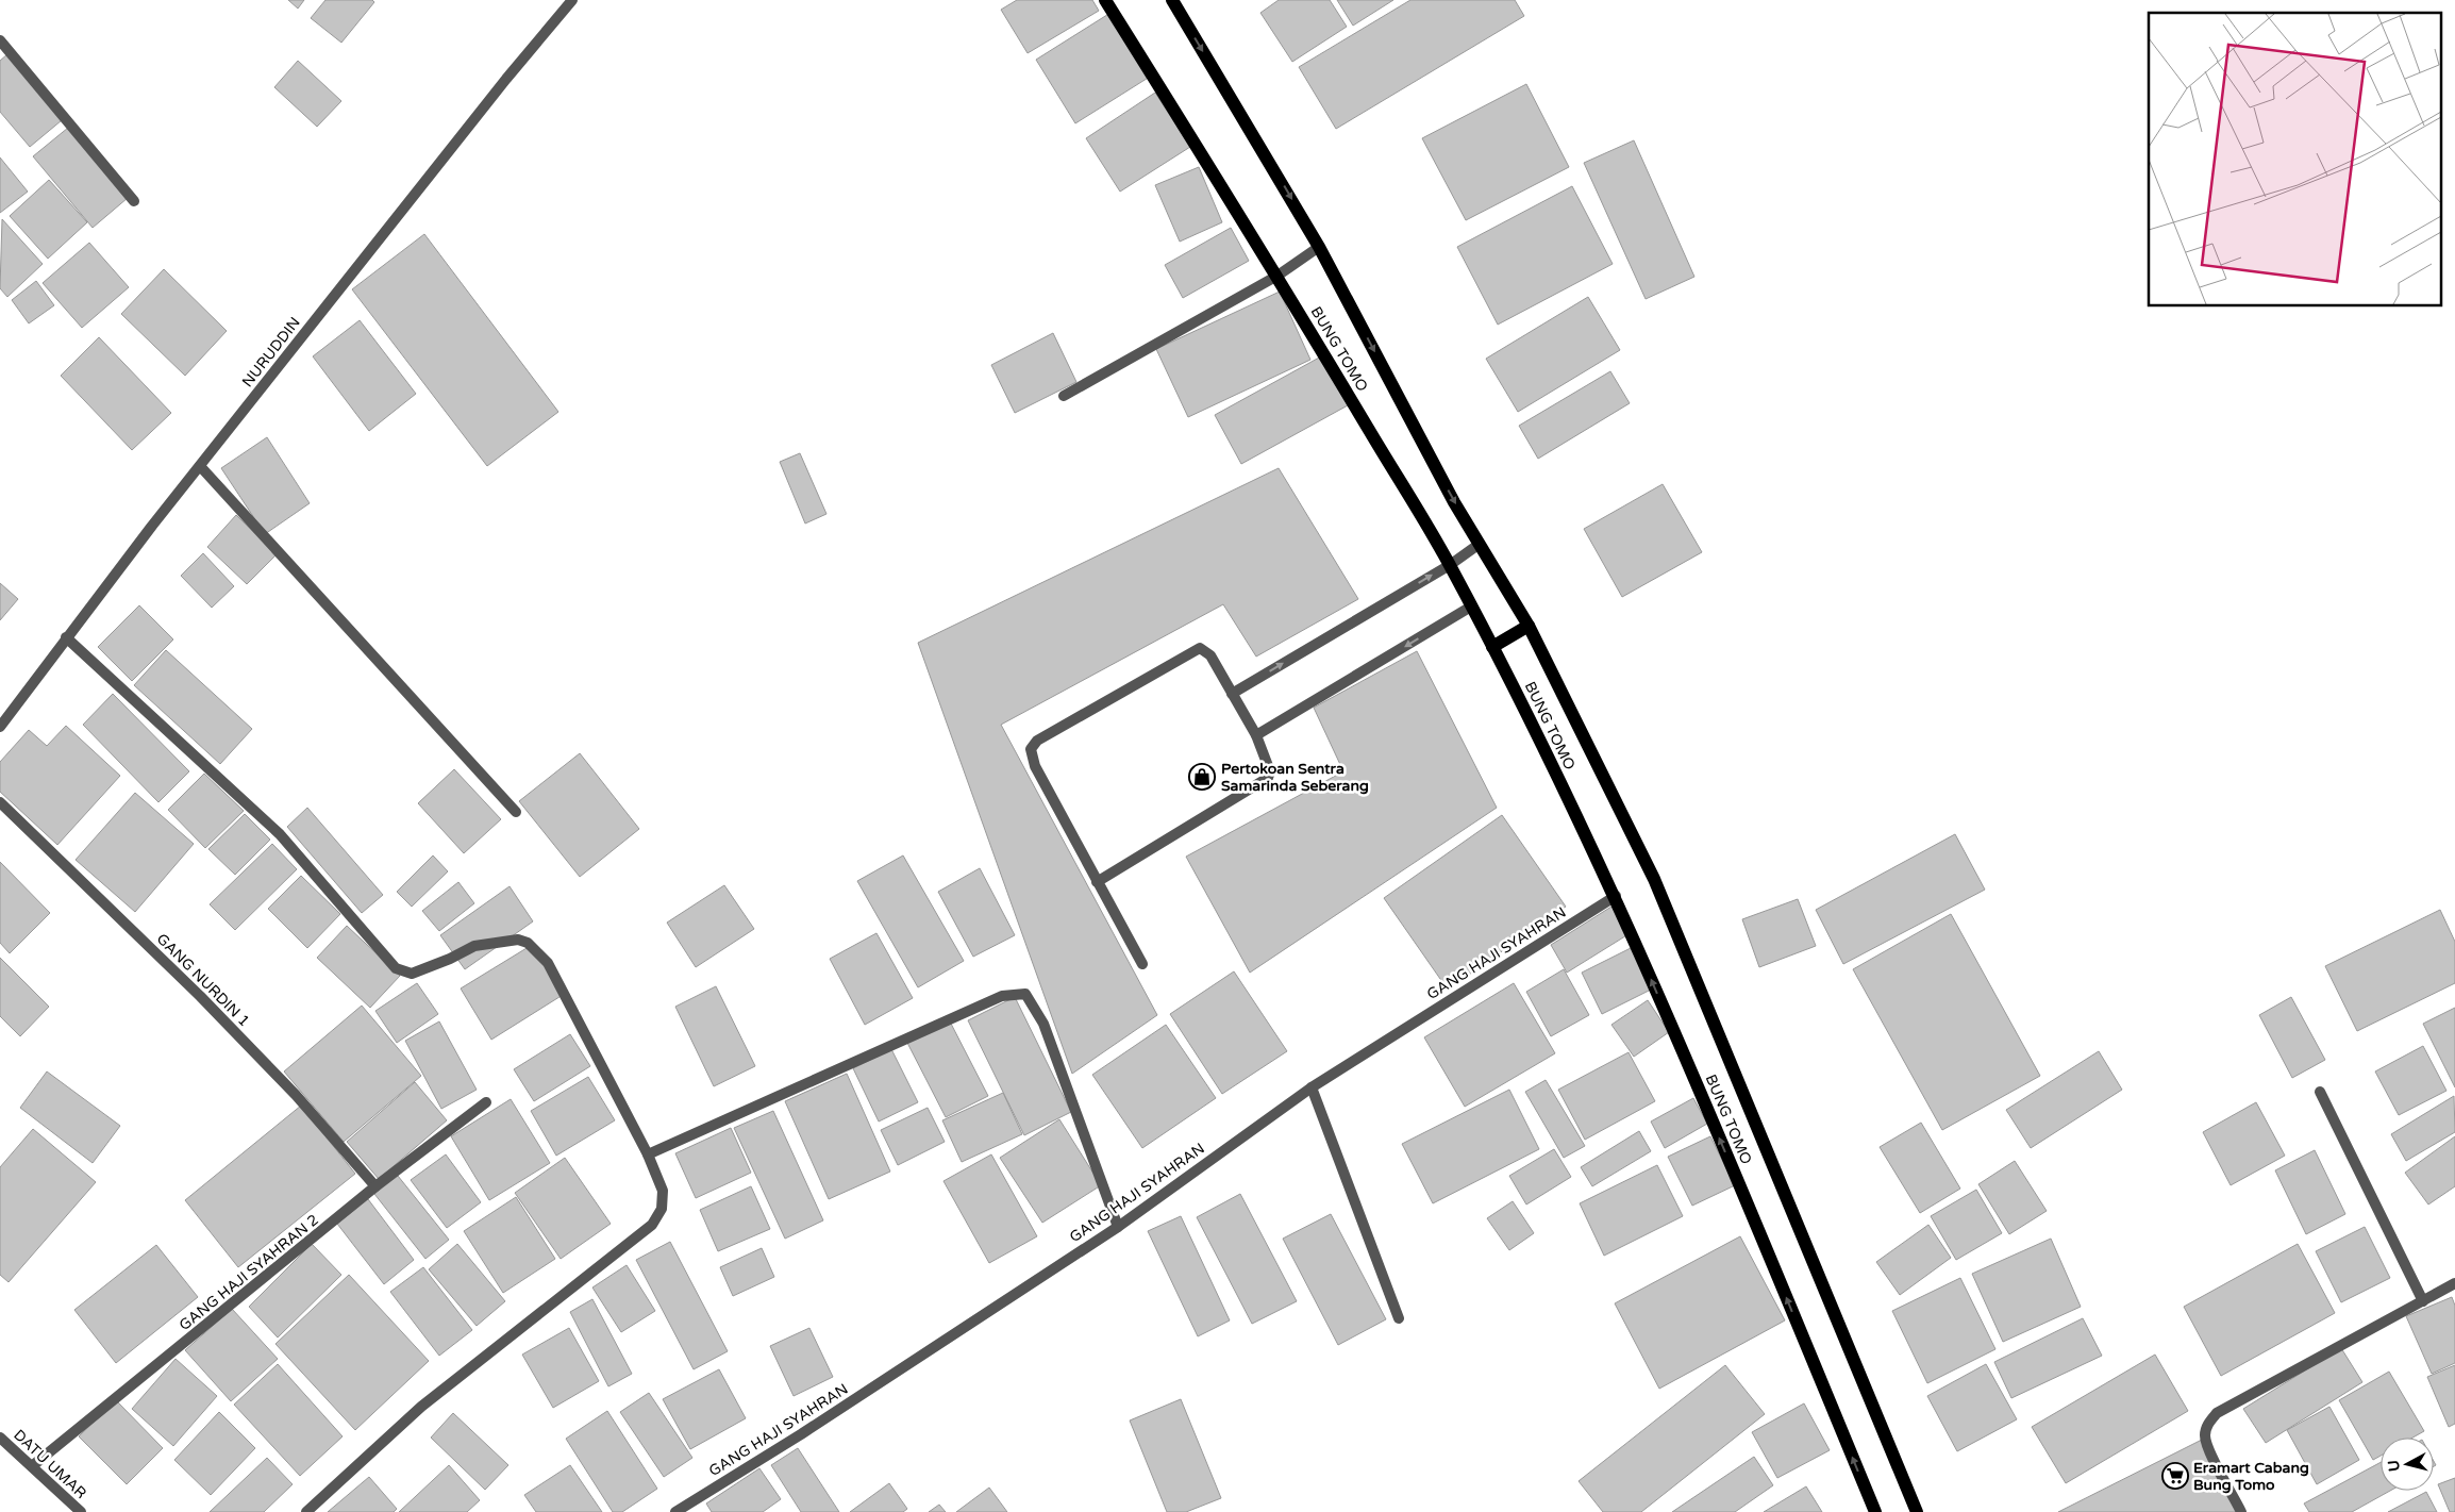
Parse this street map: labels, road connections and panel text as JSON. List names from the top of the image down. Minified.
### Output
{"streets":{"main road":["BUNG TOMO"],"street":["NURUDDIN","GANG HAJI SYAHRAN","GANG NURDIN 1","GANG HAJI SYAHRAN 2","DATU UMAR"]},"crossings":[["BUNG TOMO","GANG HAJI SYAHRAN"],["GANG NURDIN 1","GANG HAJI SYAHRAN 2"],["GANG HAJI SYAHRAN 2","DATU UMAR"]],"places":{"shop":["Pertokoan Sentra Samarinda Seberang"],"supermarket":["Eramart Cabang Bung Tomo"]},"north":"left"}
